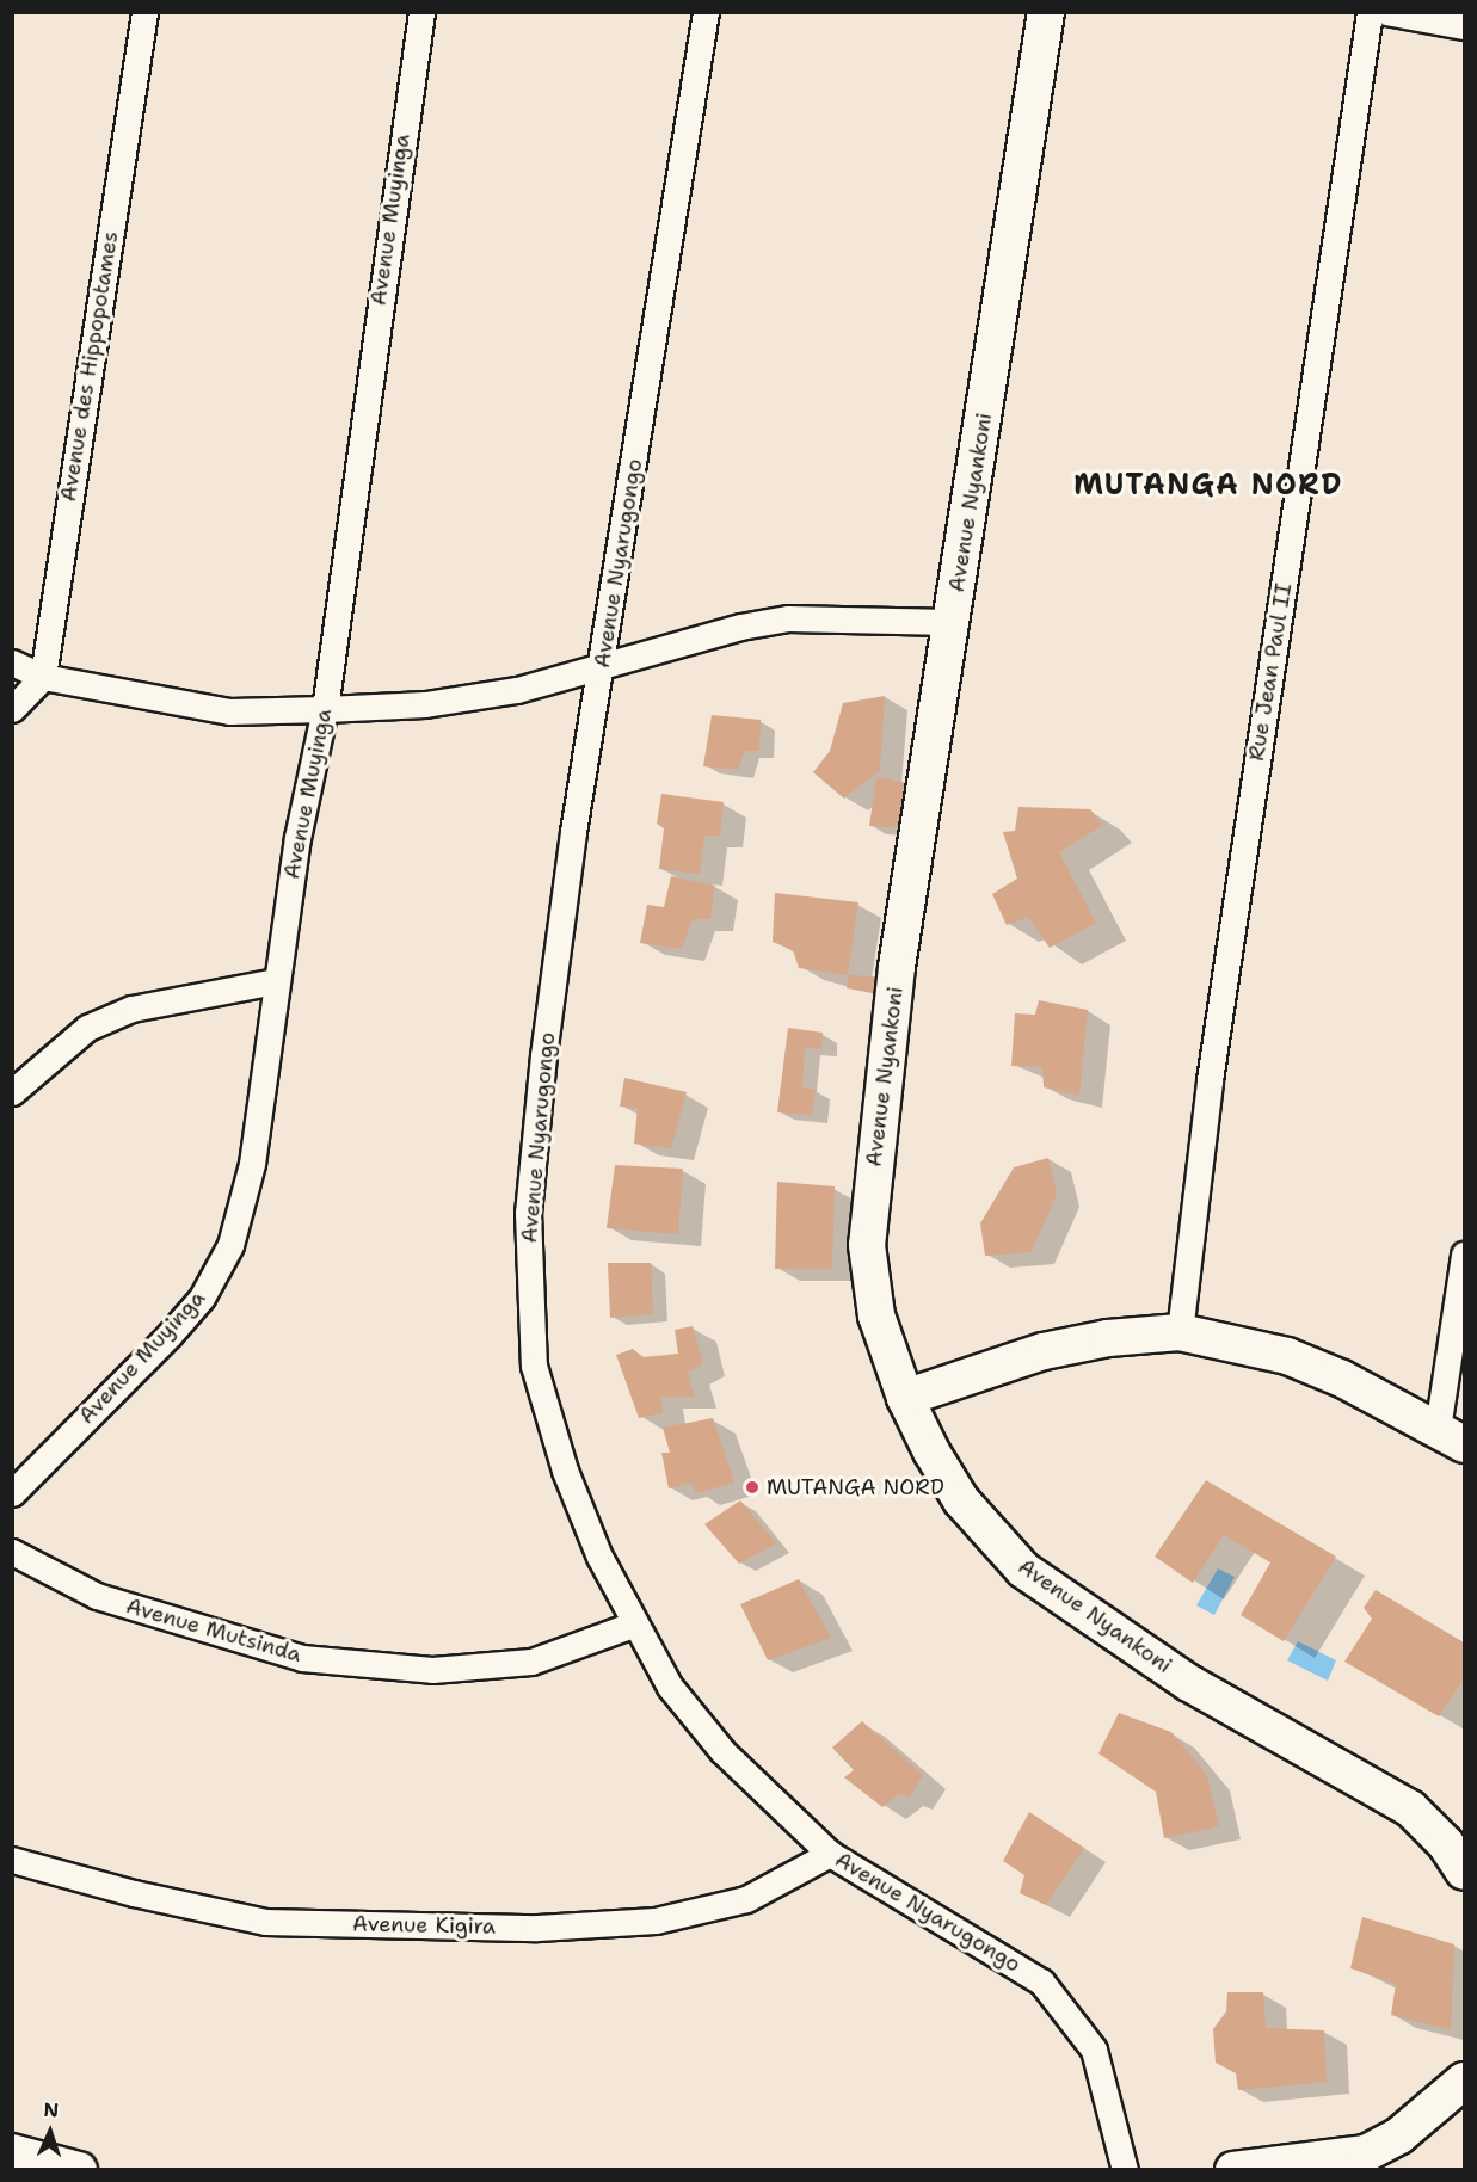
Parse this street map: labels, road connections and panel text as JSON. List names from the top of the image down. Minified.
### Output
{"streets":{"street":["Avenue Muyinga","Avenue des Hippopotames","Avenue Nyankoni","Avenue Nyarugongo","Rue Jean Paul II","Avenue Mutsinda","Avenue Kigira"]},"crossings":[["Avenue Nyarugongo","Avenue Mutsinda"],["Avenue Nyarugongo","Avenue Kigira"]],"districts":["MUTANGA NORD"],"places":["MUTANGA NORD"],"north":"top"}
